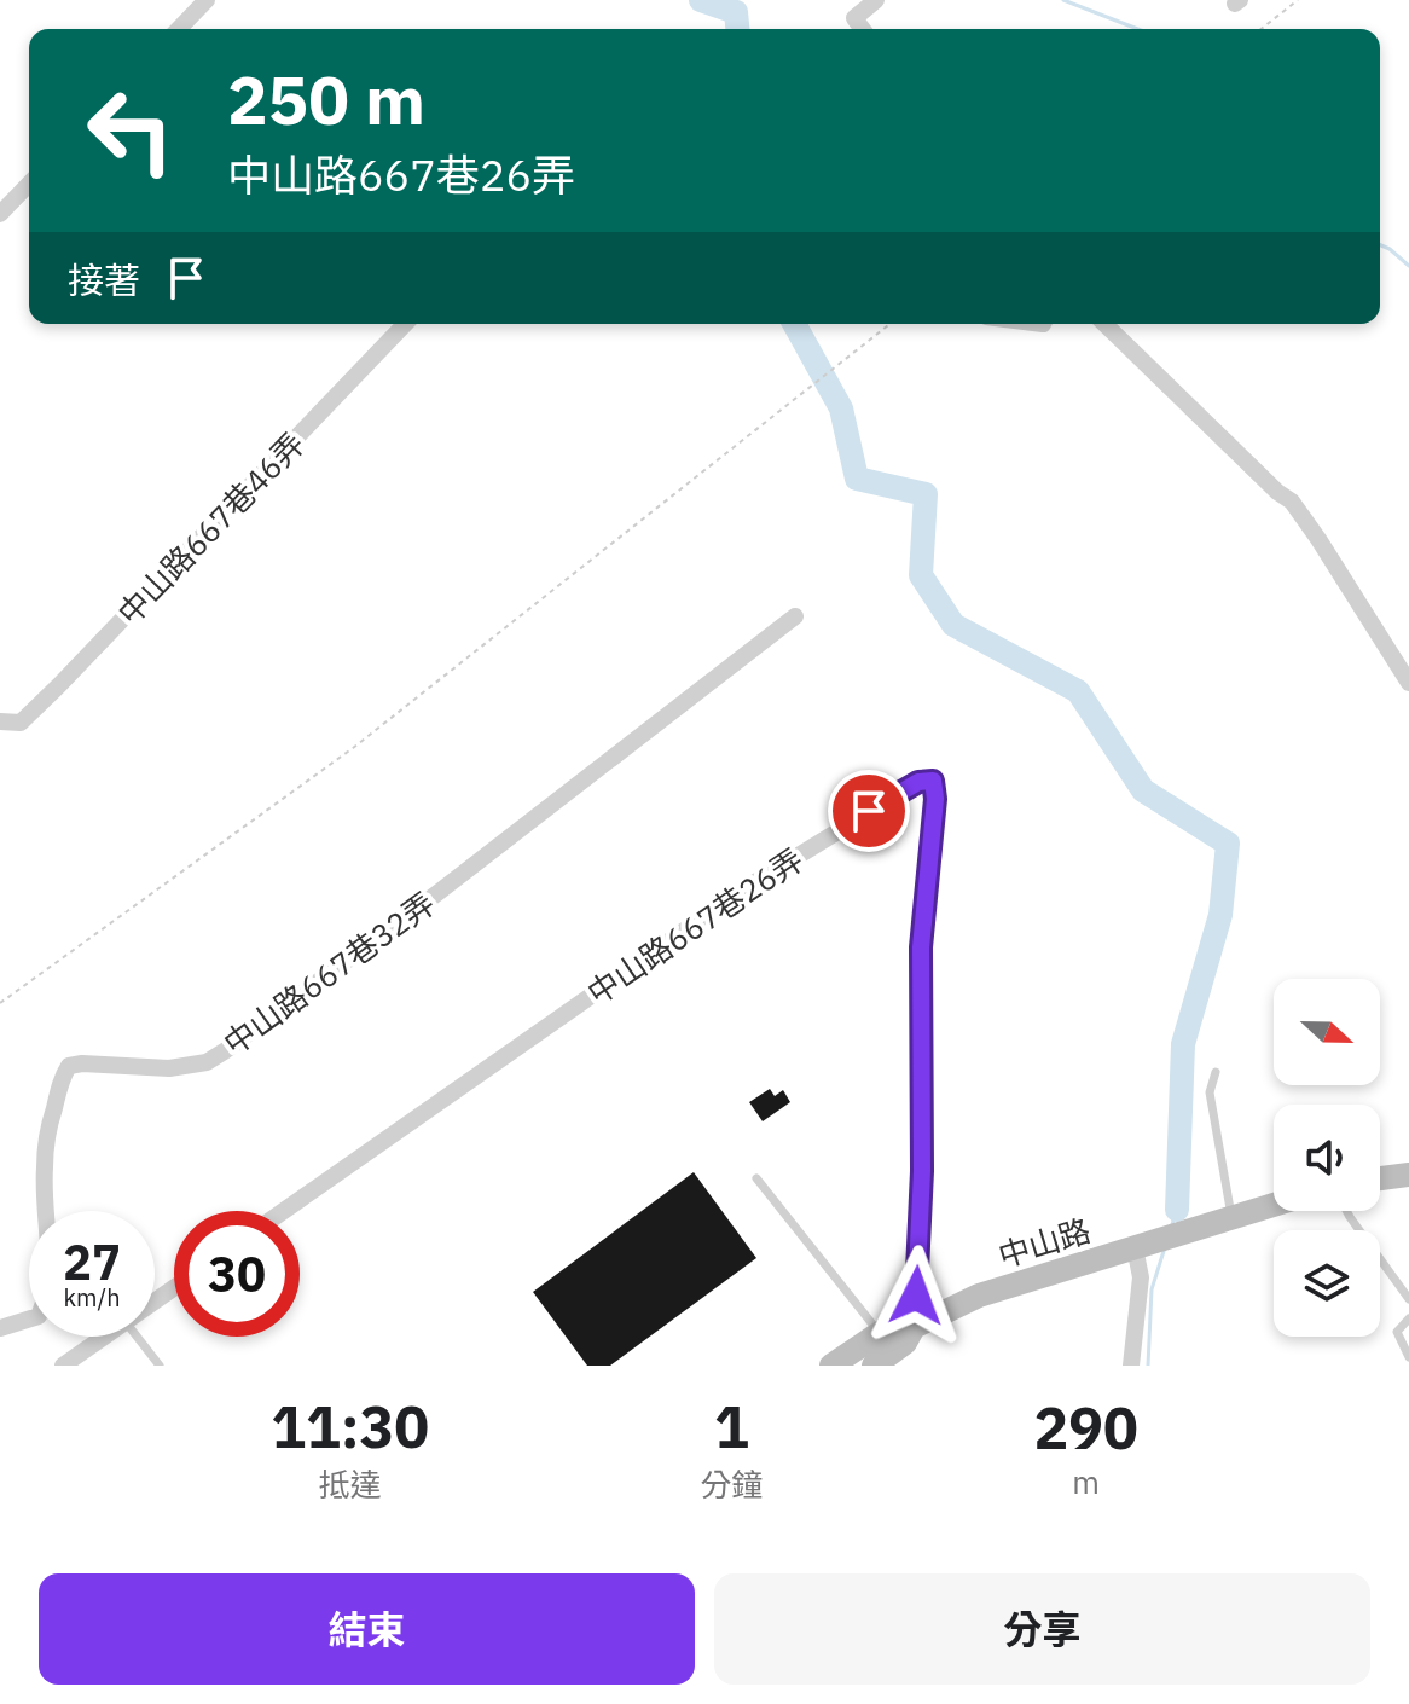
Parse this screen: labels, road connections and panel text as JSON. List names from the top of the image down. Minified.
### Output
{"streets":{"street":["中山路667巷46弄","中山路667巷26弄","中山路667巷32弄","中山路"]},"crossings":[["中山路667巷26弄","中山路"]],"north":"right","page":{"turn":["250 m","中山路667巷26弄"],"then":"接著","speed":"27 km/h","limit":"30","eta":["11:30","抵達","1","分鐘","290","m"],"buttons":["結束","分享"]}}
